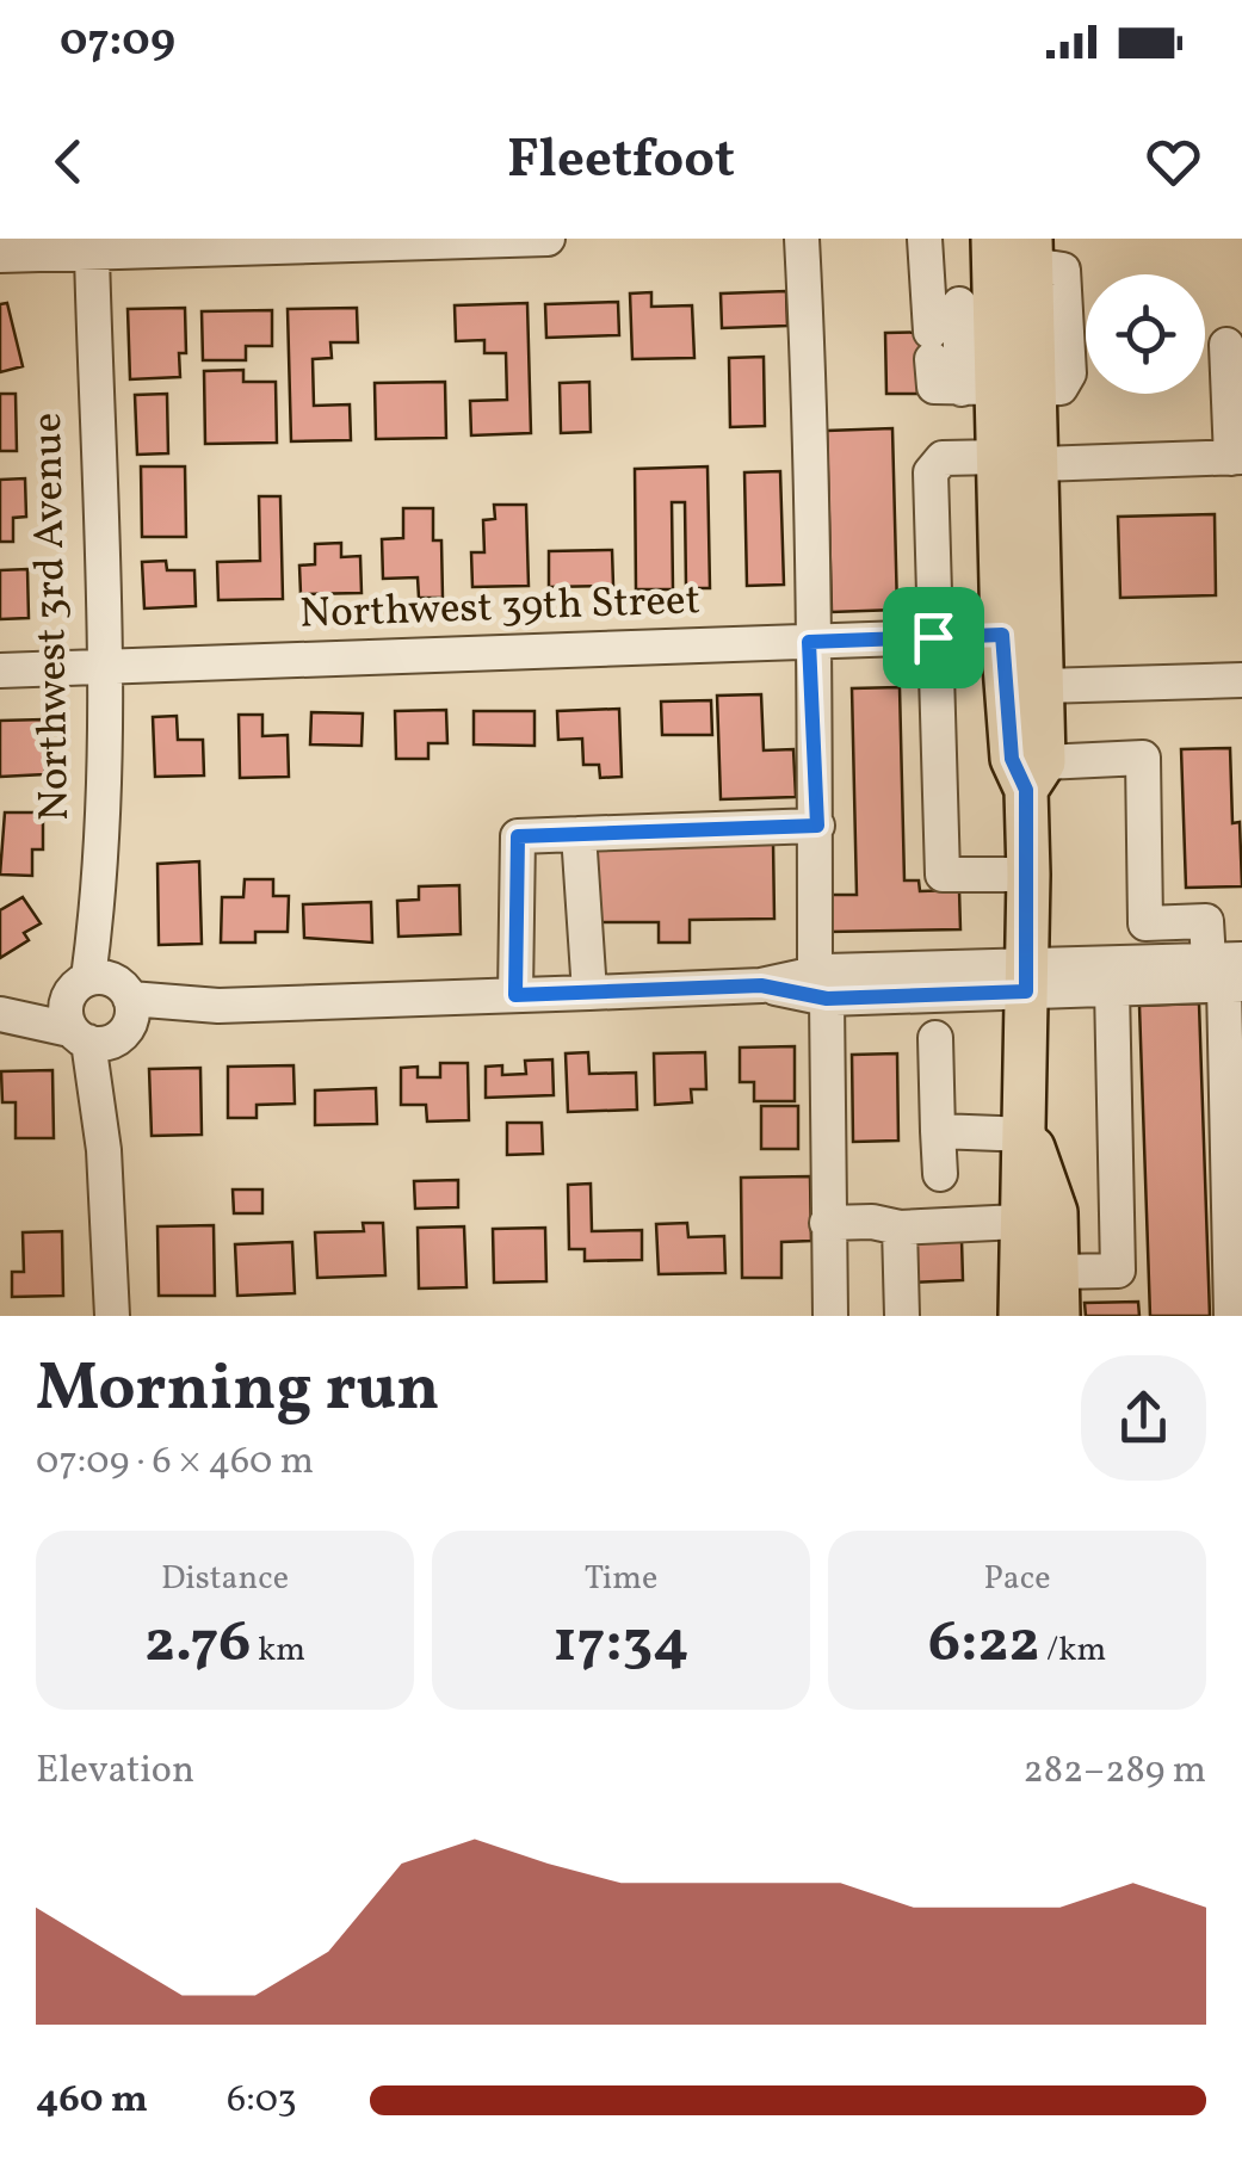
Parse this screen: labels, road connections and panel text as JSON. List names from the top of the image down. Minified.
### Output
{"streets":{"street":["Northwest 39th Street","Northwest 3rd Avenue"]},"crossings":[["Northwest 39th Street","Northwest 3rd Avenue"]],"page":{"status":"07:09","header":"Fleetfoot","heading":["Morning run","07:09 · 6 × 460 m"],"stats":[["Distance","2.76 km"],["Time","17:34"],["Pace","6:22 /km"]],"chart":["Elevation","282–289 m"],"list":[{"name":"460 m","note":"6:03"}]}}
